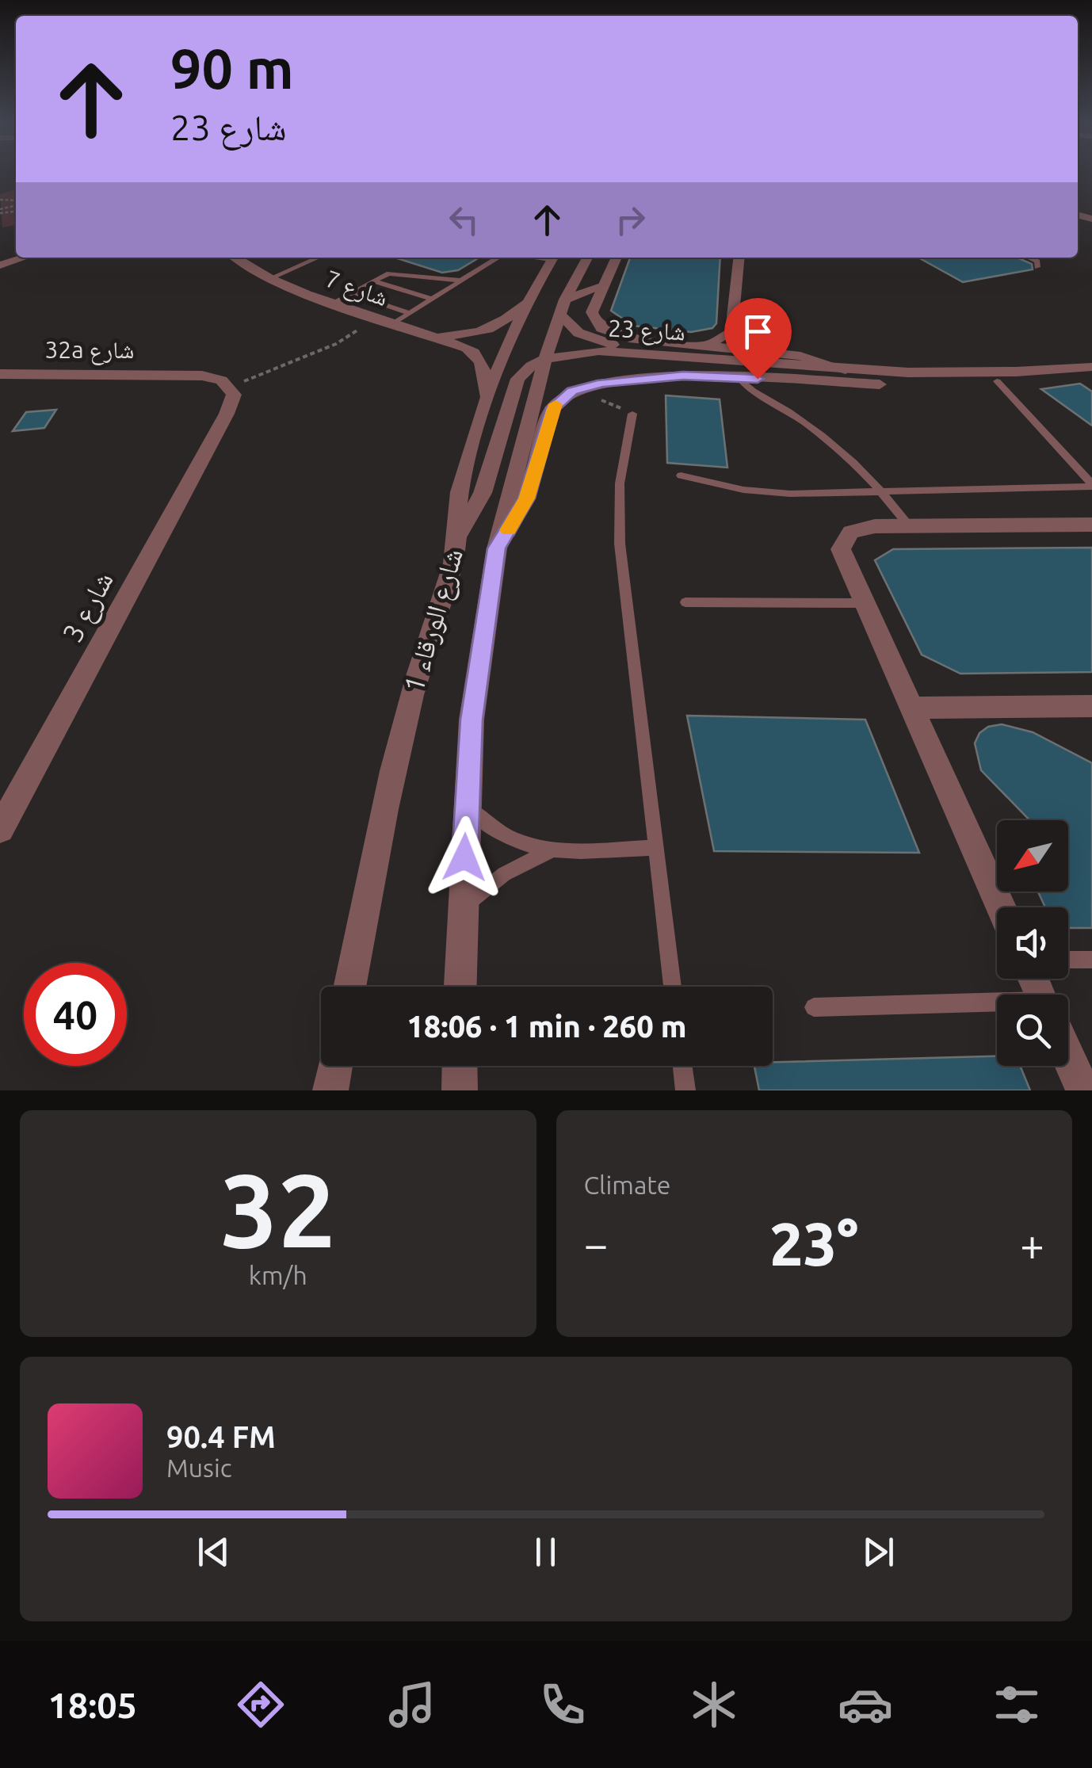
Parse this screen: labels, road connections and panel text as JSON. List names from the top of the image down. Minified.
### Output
{"streets":{"street":["شارع 7","شارع 23","32a شارع","شارع 3","شارع الورقاء 1"]},"crossings":[["شارع 7","شارع الورقاء 1"],["شارع 23","شارع الورقاء 1"]],"north":"bottom left","page":{"turn":["90 m","شارع 23"],"limit":"40","trip":"18:06 · 1 min · 260 m","tile":[["32","km/h"],"Climate"],"heat":["−","23°","+"],"song":["90.4 FM","Music"],"tabs":"18:05"}}
